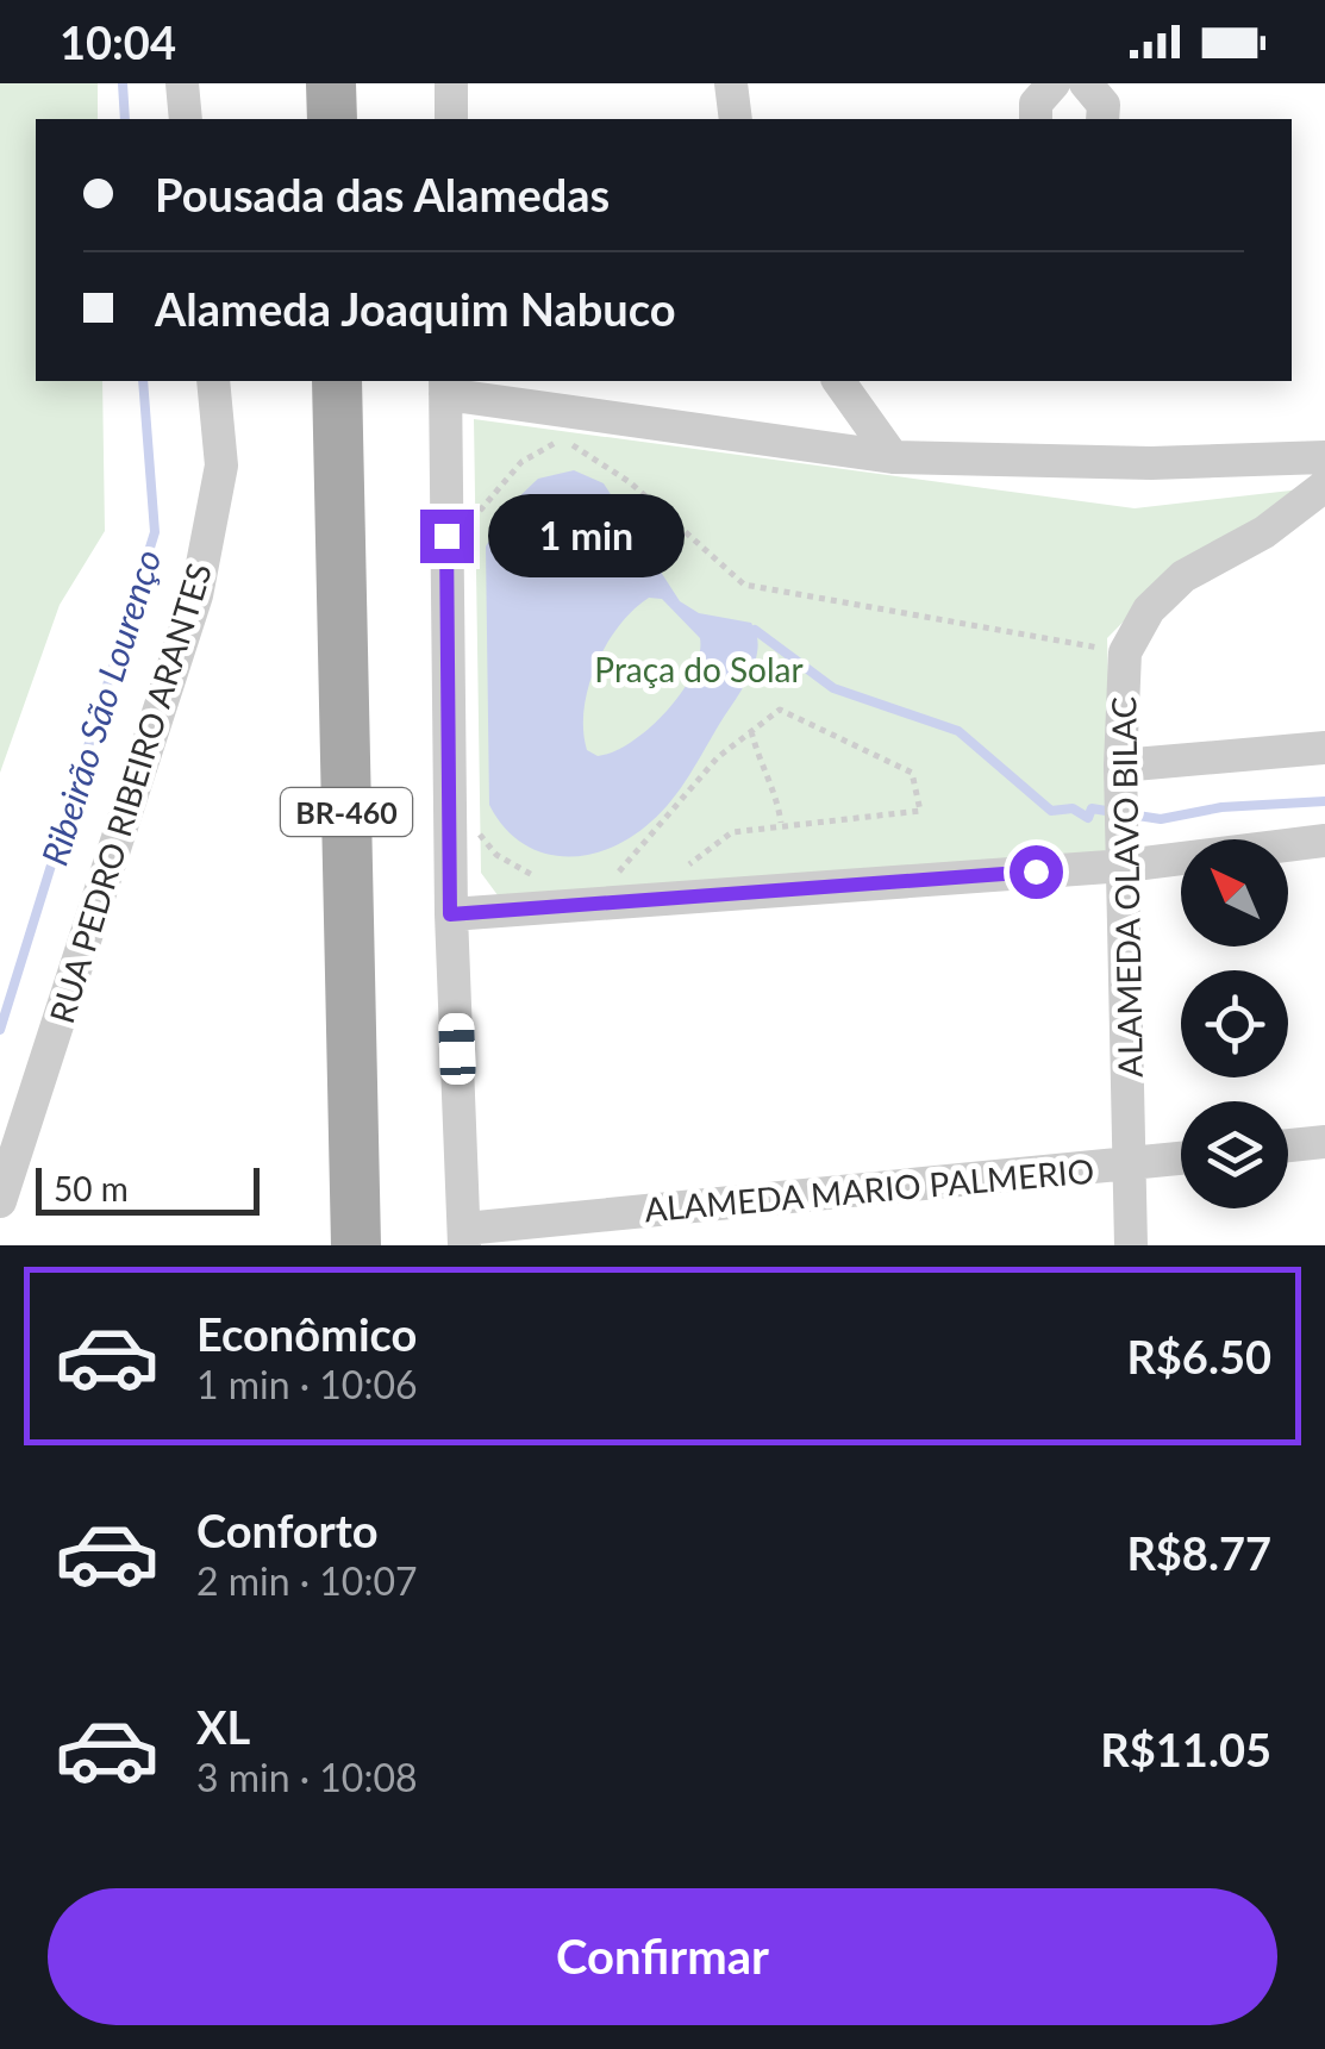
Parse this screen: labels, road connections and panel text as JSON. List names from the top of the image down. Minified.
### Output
{"streets":{"main road":["BR-460"],"street":["RUA PEDRO RIBEIRO ARANTES","ALAMEDA OLAVO BILAC","ALAMEDA MARIO PALMERIO"]},"crossings":[["ALAMEDA OLAVO BILAC","ALAMEDA MARIO PALMERIO"]],"water":["Ribeirão São Lourenço"],"parks":["Praça do Solar"],"scale_bar":"50 m","north":"top left","page":{"status":"10:04","banner":["Pousada das Alamedas","Alameda Joaquim Nabuco"],"bubble":"1 min","scale":"50 m","list":[{"name":"Econômico","note":"1 min · 10:06","value":"R$6.50"},{"name":"Conforto","note":"2 min · 10:07","value":"R$8.77"},{"name":"XL","note":"3 min · 10:08","value":"R$11.05"}],"buttons":"Confirmar"}}
